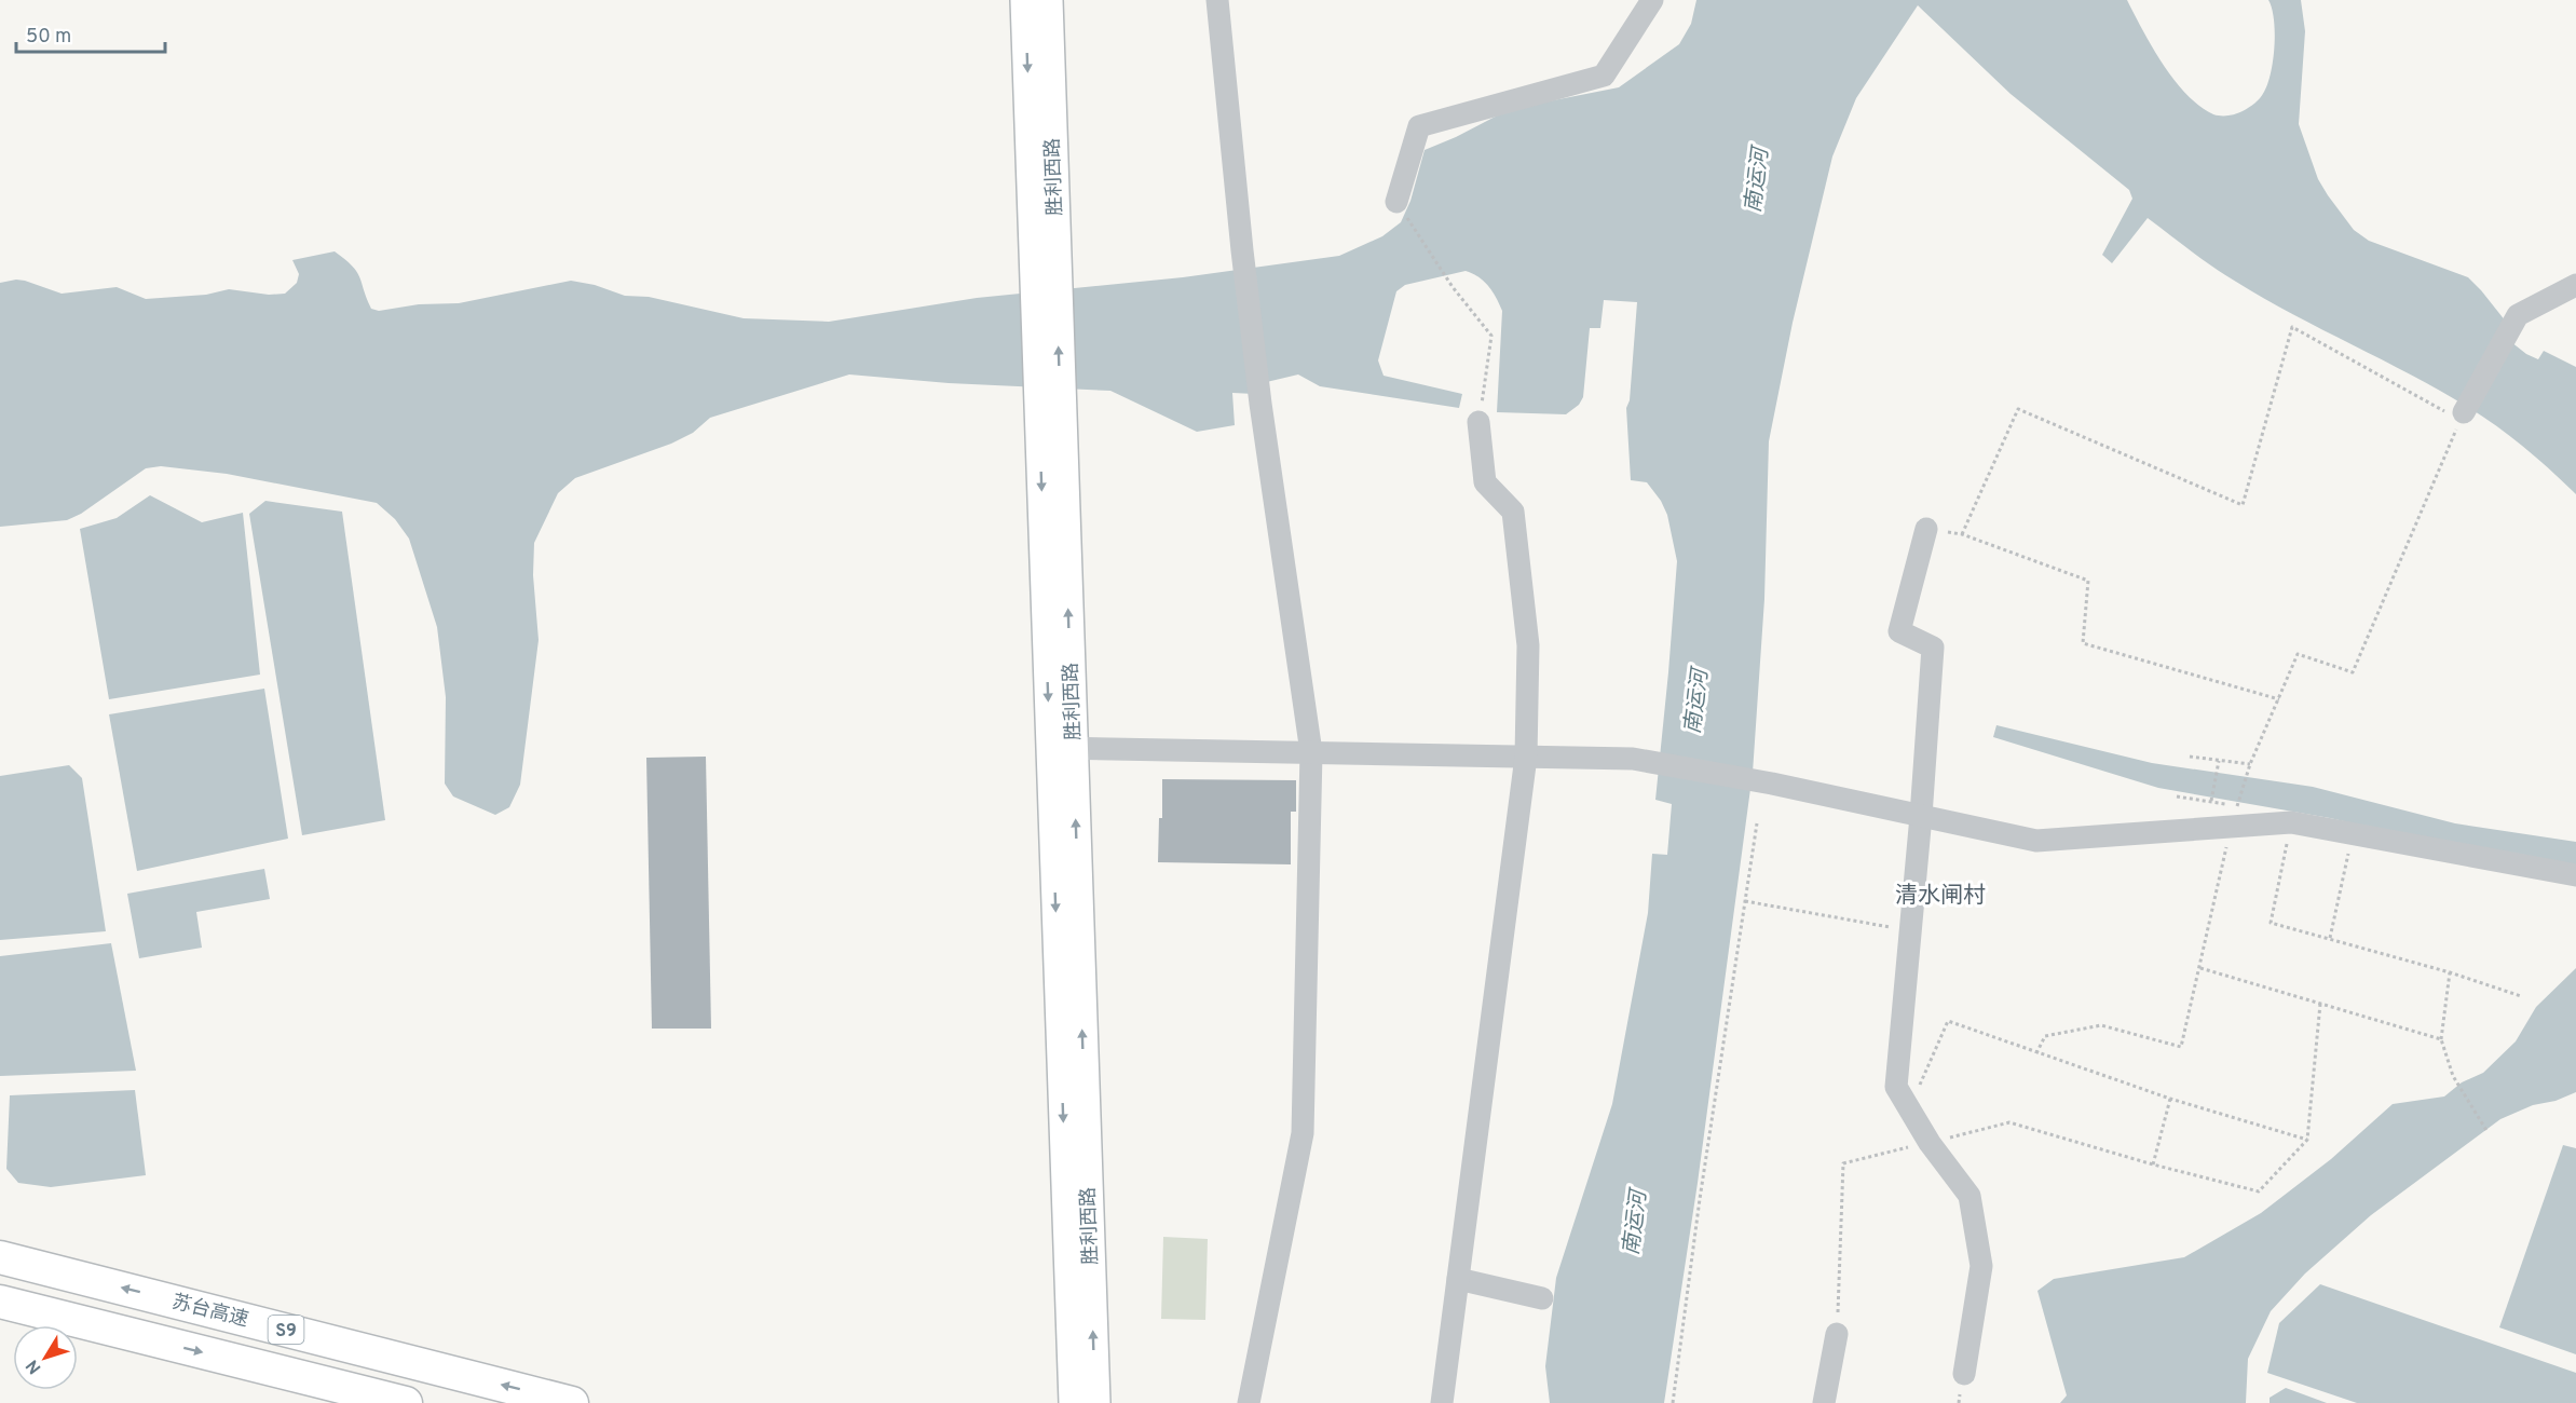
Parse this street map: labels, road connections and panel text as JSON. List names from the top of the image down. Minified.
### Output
{"streets":{"highway":["苏台高速","S9"],"main road":["胜利西路"]},"districts":["清水闸村"],"water":["南运河"],"scale_bar":"50 m","north":"bottom left"}
